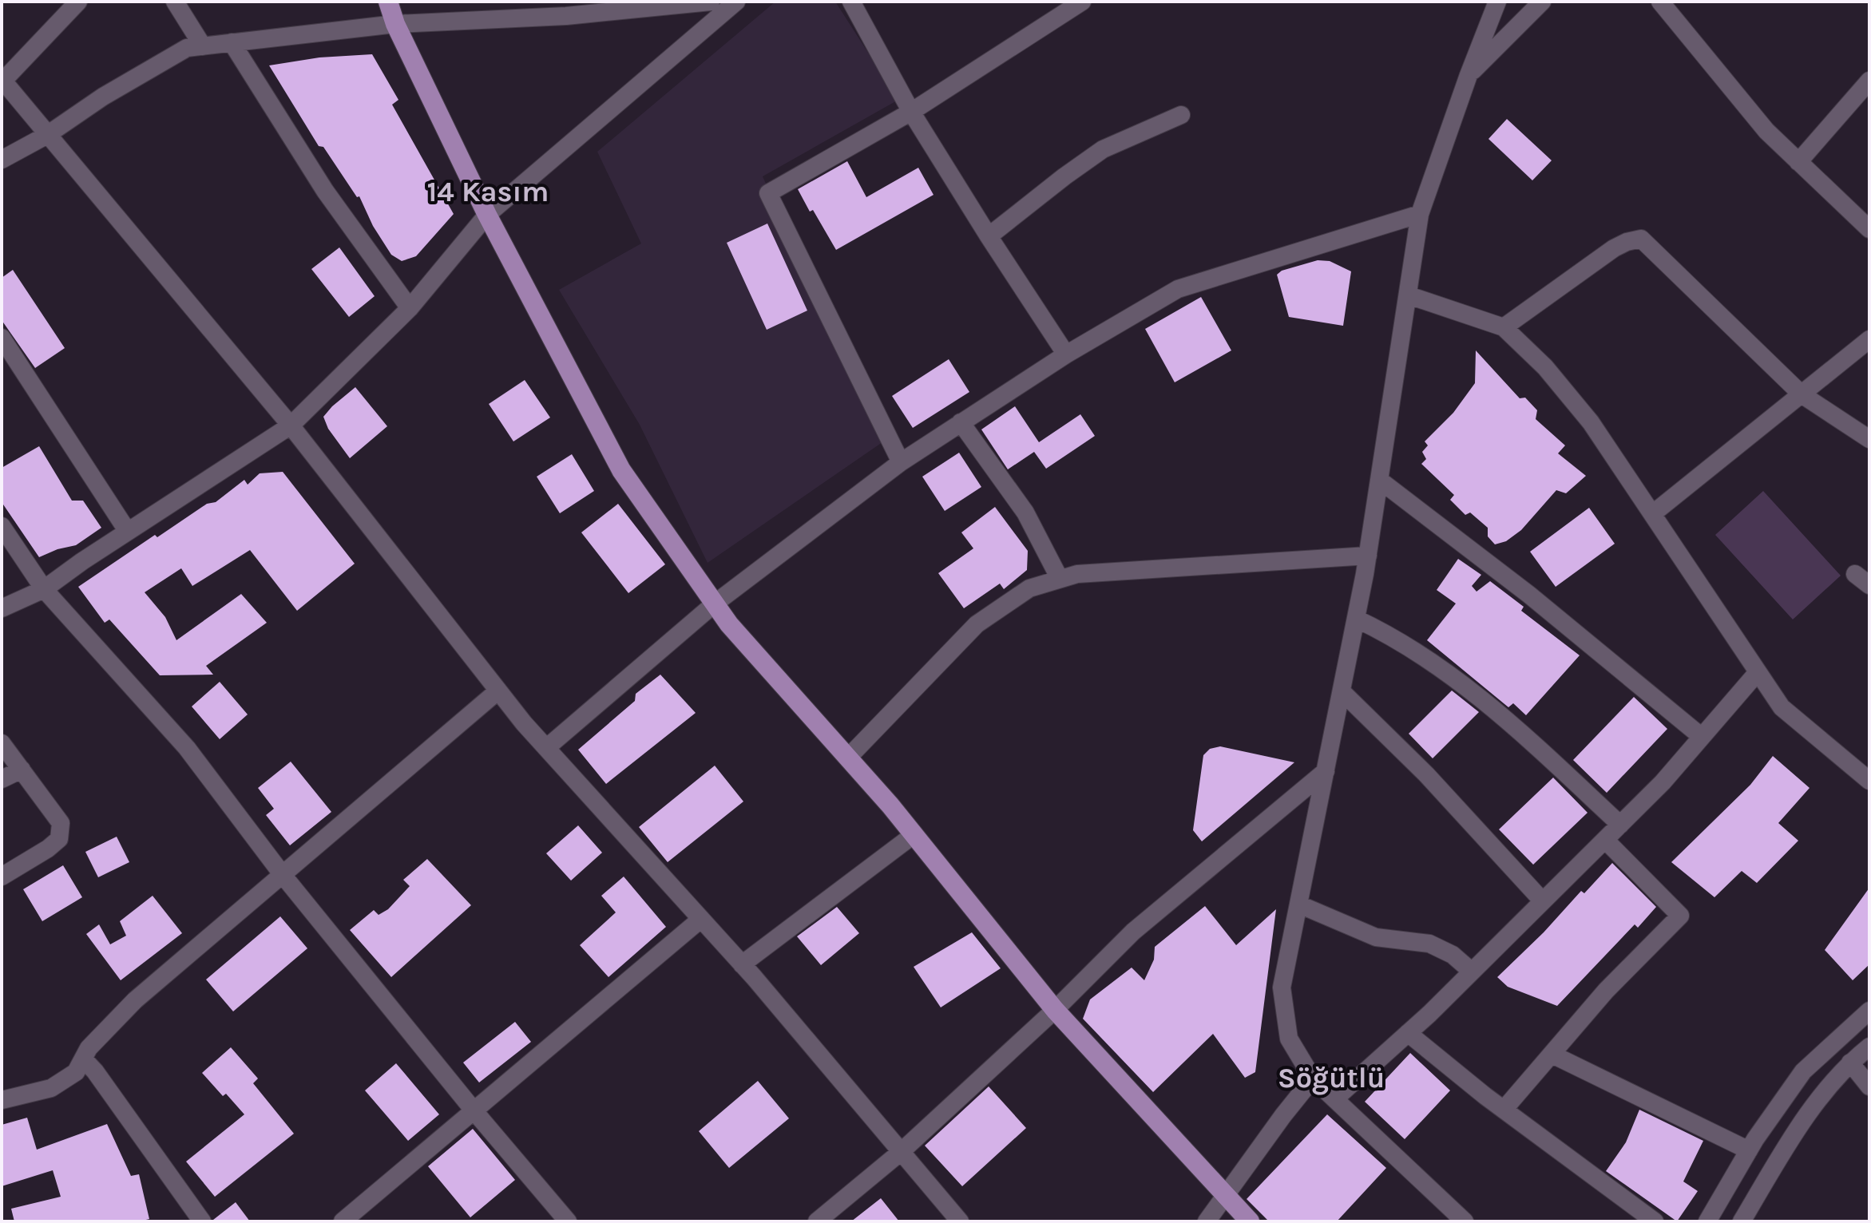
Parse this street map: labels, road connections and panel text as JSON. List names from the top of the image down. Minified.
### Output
{"districts":["14 Kasım","Söğütlü"]}
